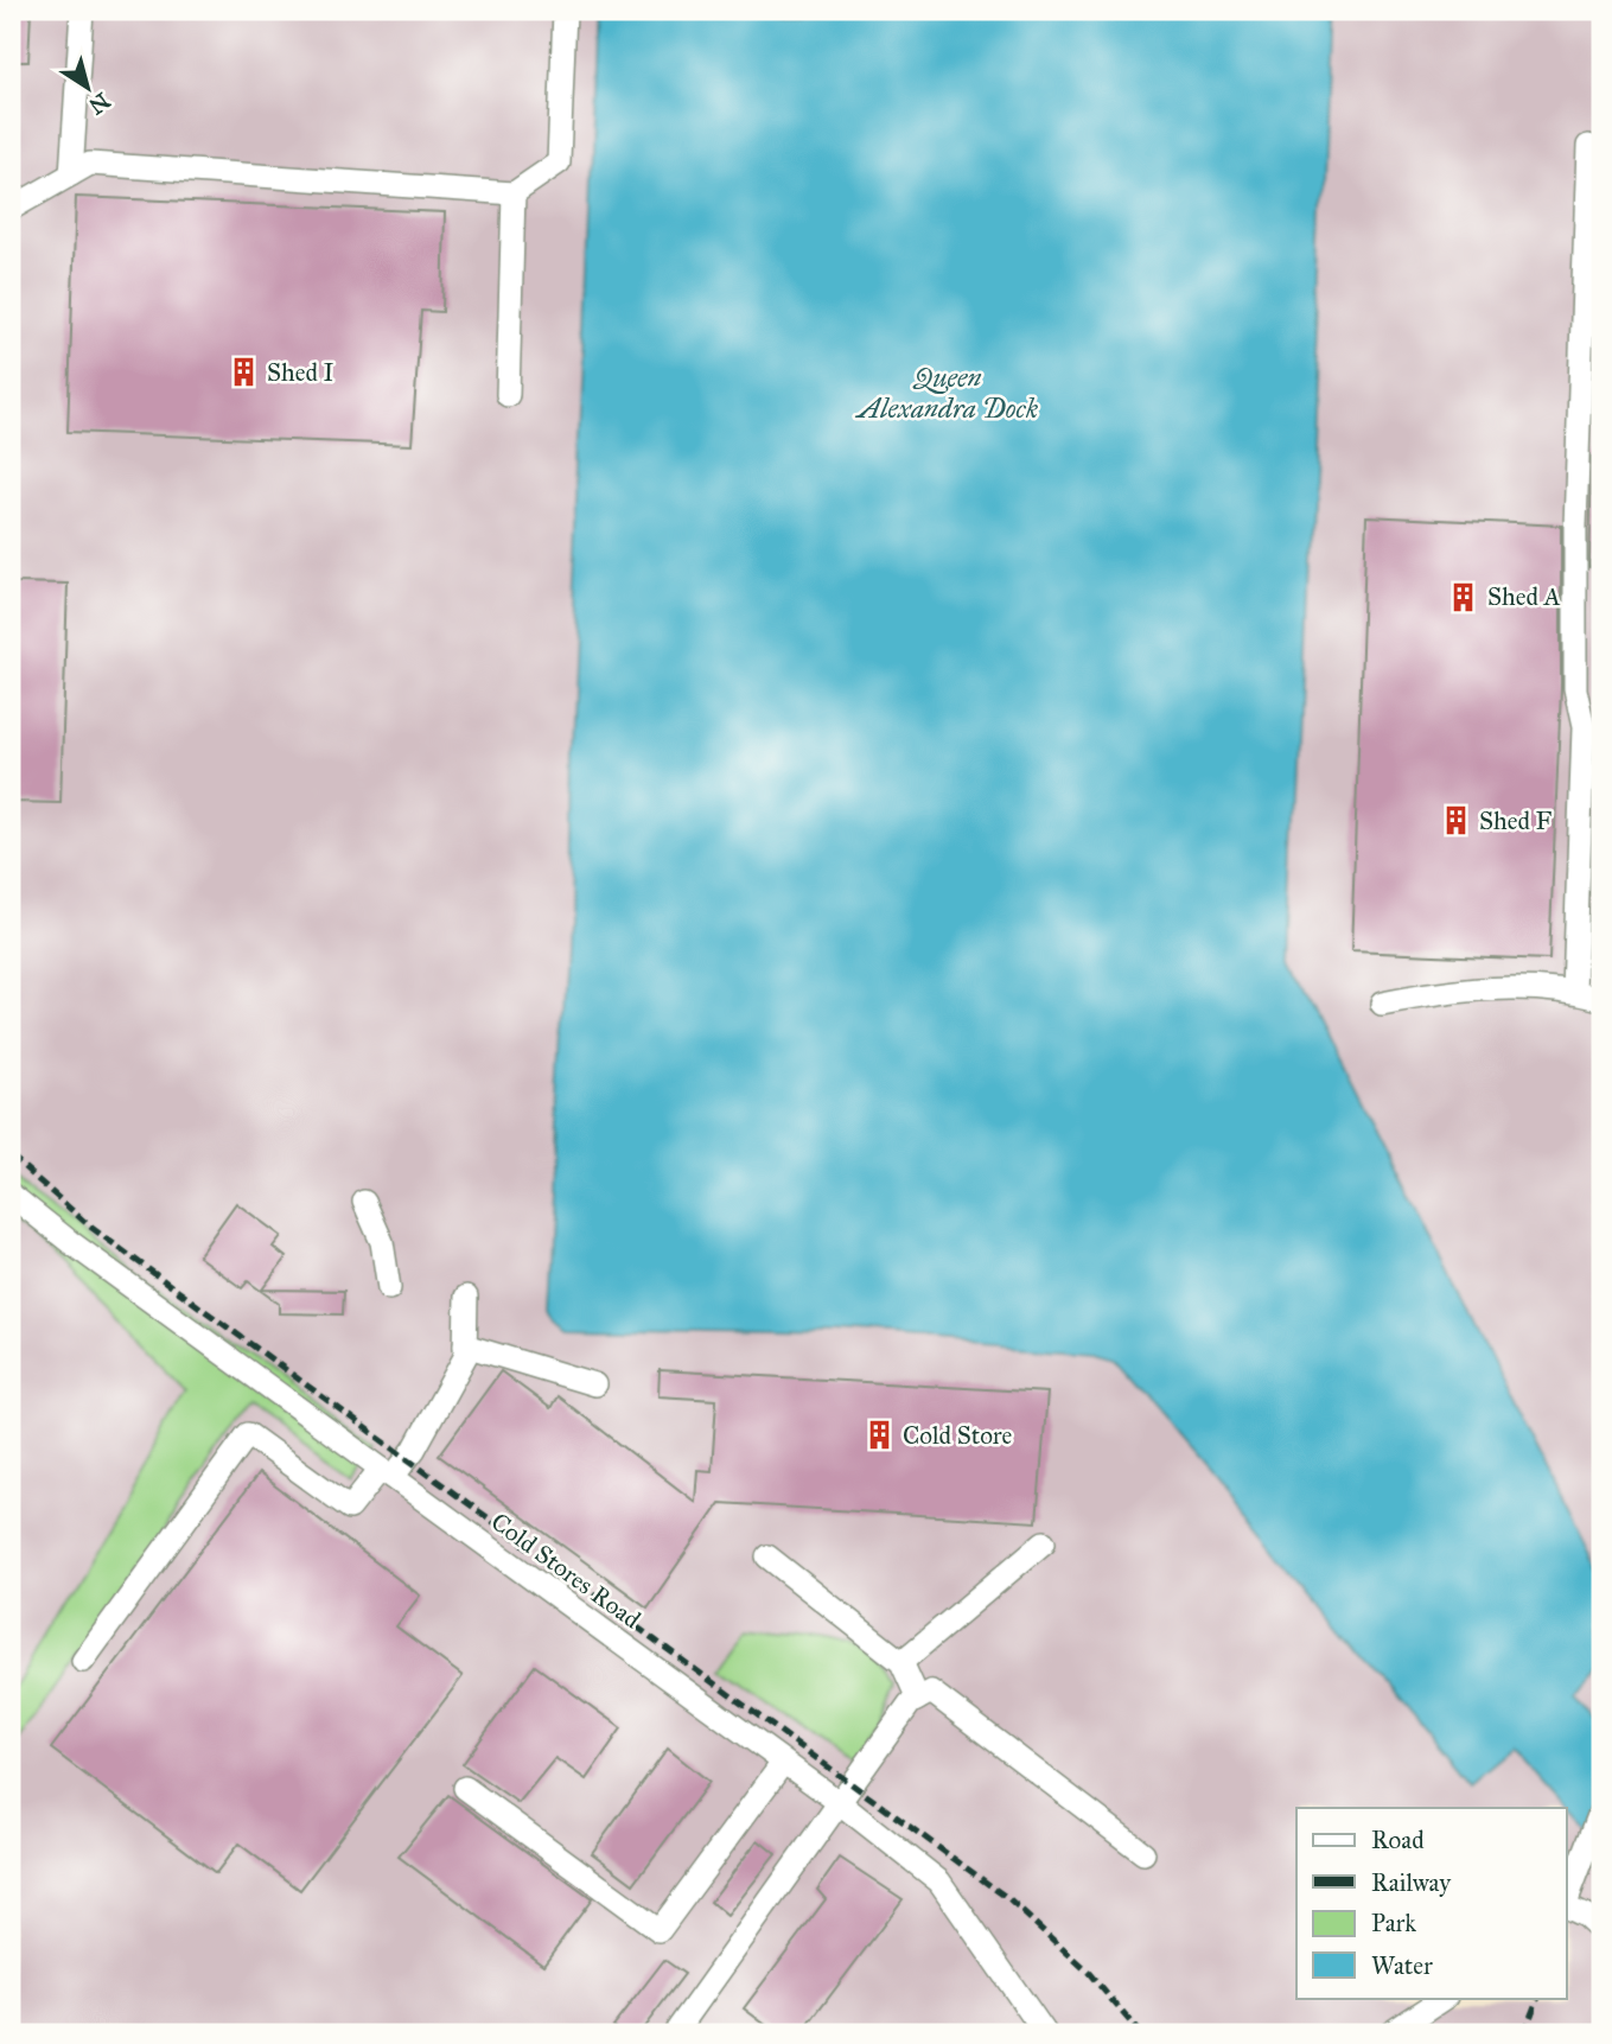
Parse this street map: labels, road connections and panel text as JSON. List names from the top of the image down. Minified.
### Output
{"streets":{"street":["Cold Stores Road"]},"water":["Queen Alexandra Dock"],"places":{"building":["Shed I","Shed A","Shed F","Cold Store"]},"legend":["Road","Railway","Park","Water"],"north":"bottom right"}
